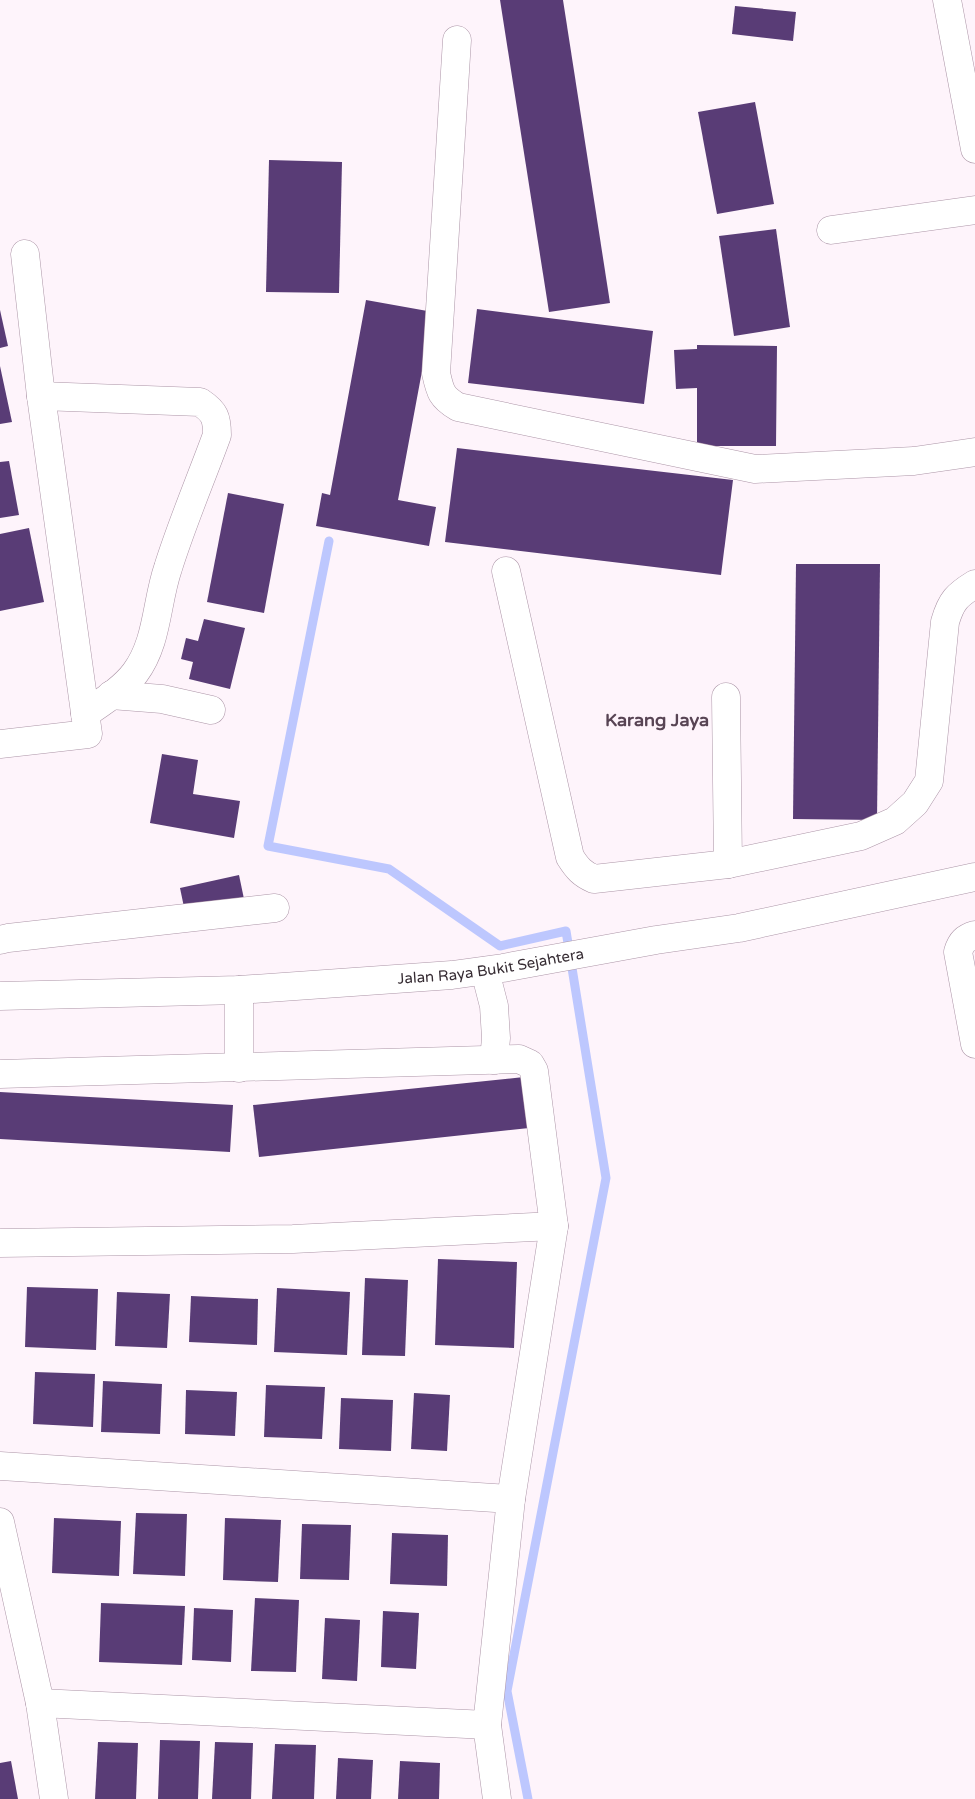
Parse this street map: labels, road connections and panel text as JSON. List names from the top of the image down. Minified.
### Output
{"streets":{"main road":["Jalan Raya Bukit Sejahtera"]},"districts":["Karang Jaya"]}
